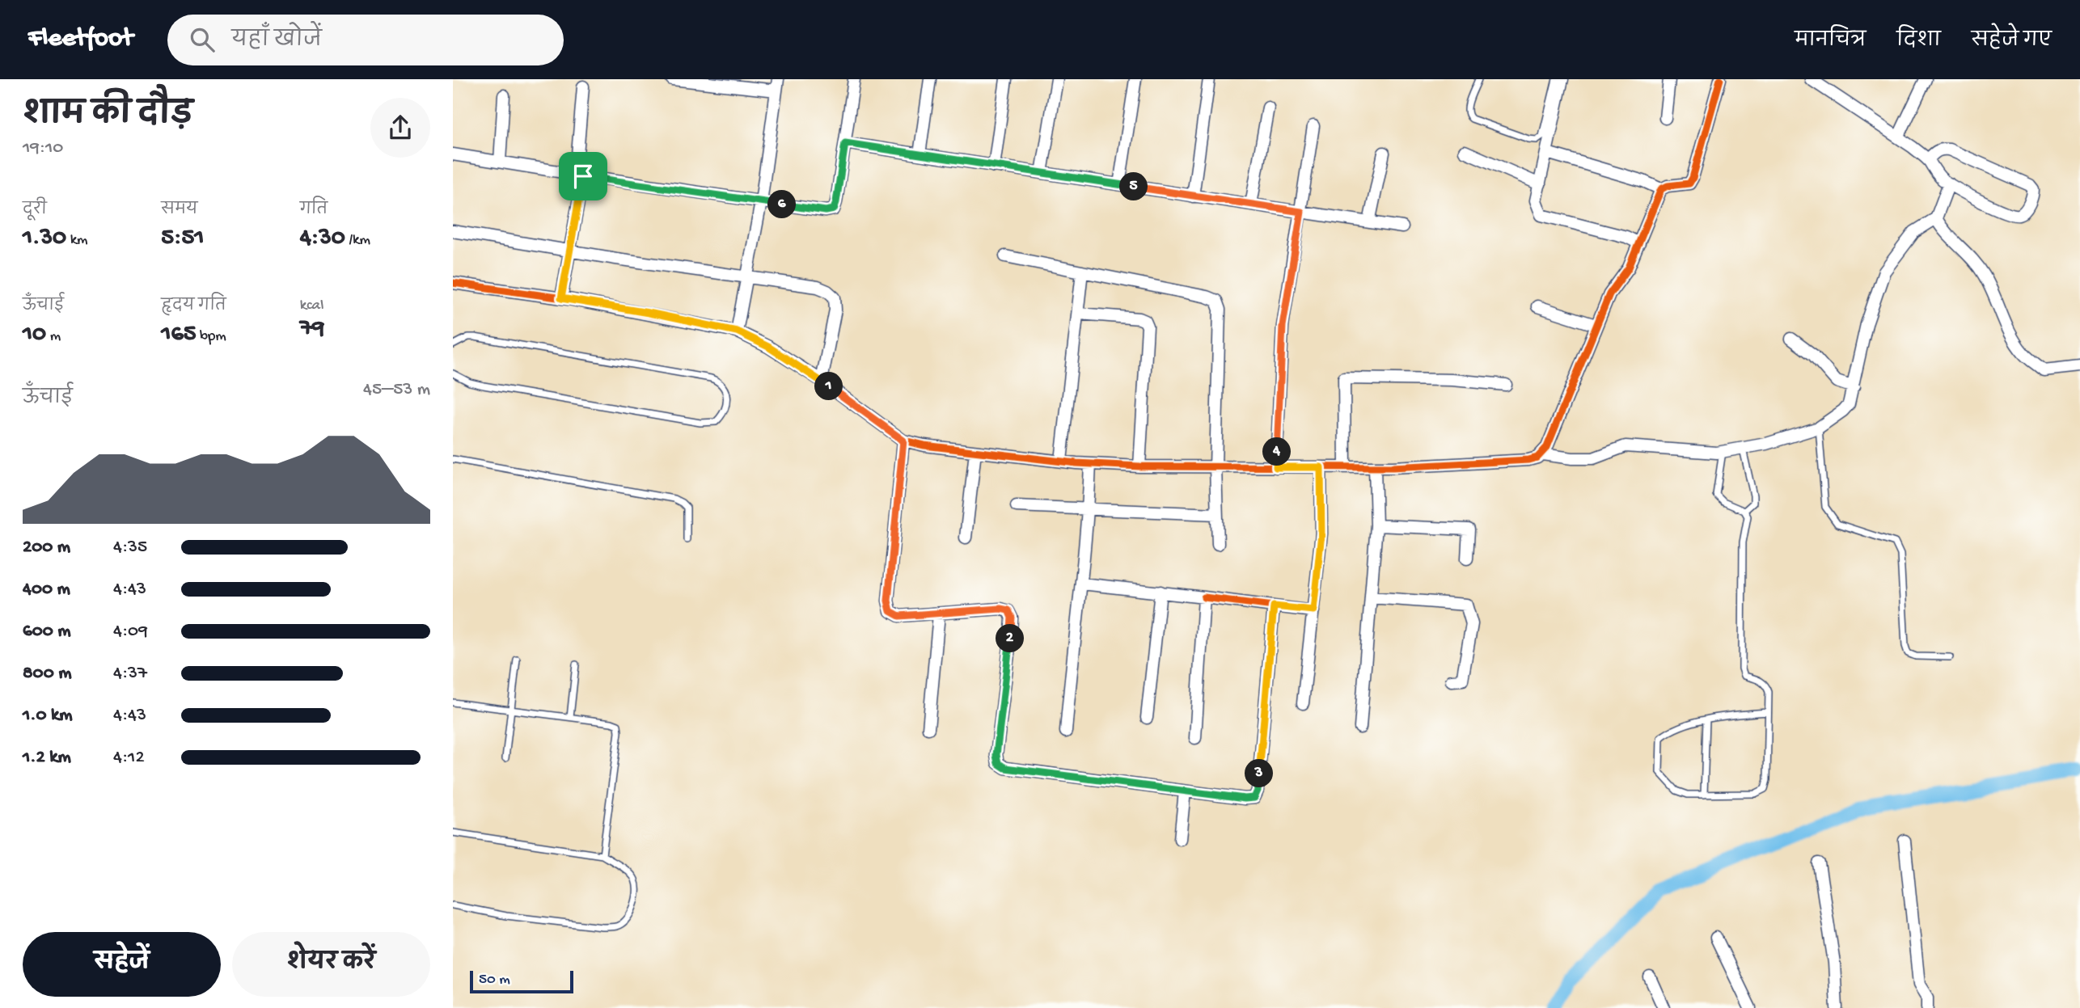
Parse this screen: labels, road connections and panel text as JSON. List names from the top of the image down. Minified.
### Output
{"scale_bar":"50 m","page":{"header":"Fleetfoot","search":"यहाँ खोजें","nav":["मानचित्र","दिशा","सहेजे गए"],"heading":["शाम की दौड़","19:10"],"pins":["5","6","1","4","2","3"],"stats":[["दूरी","1.30 km"],["समय","5:51"],["गति","4:30 /km"],["ऊँचाई","10 m"],["हृदय गति","165 bpm"],["kcal","79"]],"chart":["ऊँचाई","45–53 m"],"list":[{"name":"200 m","note":"4:35"},{"name":"400 m","note":"4:43"},{"name":"600 m","note":"4:09"},{"name":"800 m","note":"4:37"},{"name":"1.0 km","note":"4:43"},{"name":"1.2 km","note":"4:12"}],"buttons":["सहेजें","शेयर करें"],"scale":"50 m"}}
